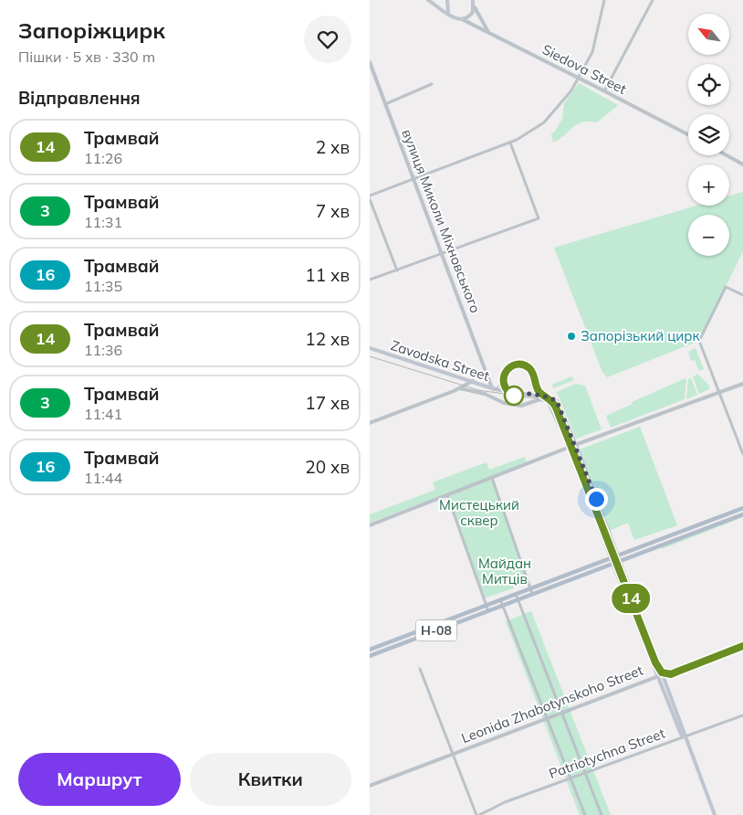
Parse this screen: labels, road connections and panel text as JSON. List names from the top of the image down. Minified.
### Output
{"streets":{"main road":["Zavodska Street","Н-08"],"street":["Siedova Street","вулиця Миколи Міхновського","Leonida Zhabotynskoho Street","Patriotychna Street"]},"crossings":[["вулиця Миколи Міхновського","Zavodska Street"]],"parks":["Мистецький сквер","Майдан Митців"],"places":["Запорізький цирк"],"lines":["tram line 14"],"north":"top left","page":{"heading":[["Запоріжцирк","Пішки · 5 хв · 330 m"],"Відправлення"],"on_map":"14","map_buttons":["+","−"],"list":[{"mark":"14","name":"Трамвай","note":"11:26","value":"2 хв"},{"mark":"3","name":"Трамвай","note":"11:31","value":"7 хв"},{"mark":"16","name":"Трамвай","note":"11:35","value":"11 хв"},{"mark":"14","name":"Трамвай","note":"11:36","value":"12 хв"},{"mark":"3","name":"Трамвай","note":"11:41","value":"17 хв"},{"mark":"16","name":"Трамвай","note":"11:44","value":"20 хв"}],"buttons":["Маршрут","Квитки"]}}
